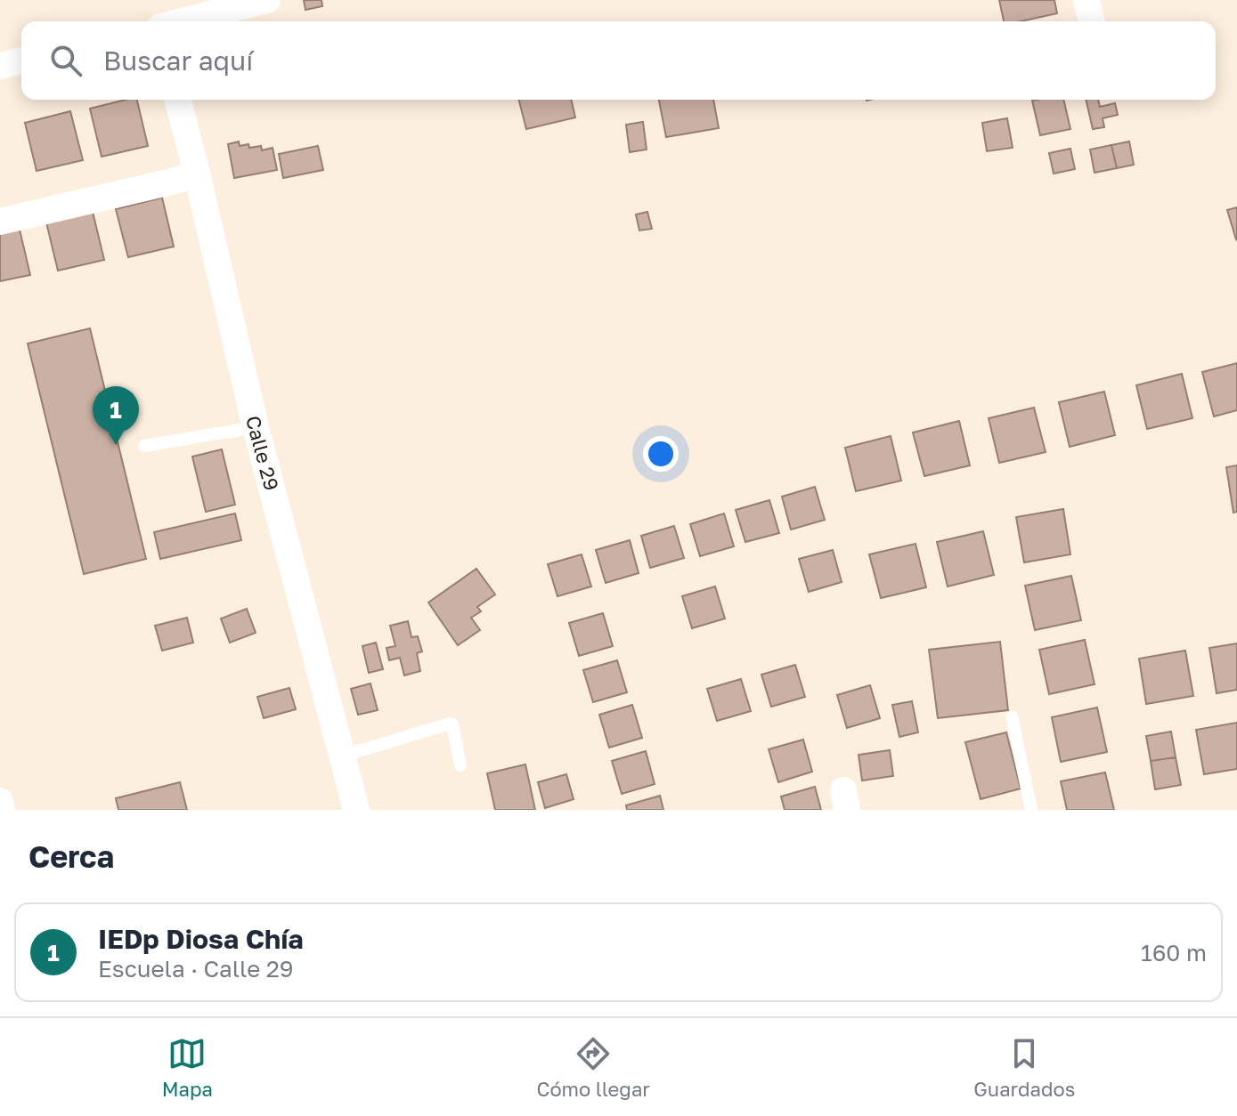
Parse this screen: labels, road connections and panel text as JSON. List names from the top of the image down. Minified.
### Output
{"streets":{"street":["Calle 29"]},"page":{"search":"Buscar aquí","pins":"1","heading":"Cerca","list":[{"mark":"1","name":"IEDp Diosa Chía","note":"Escuela · Calle 29","value":"160 m"}],"nav":["Mapa","Cómo llegar","Guardados"]}}
